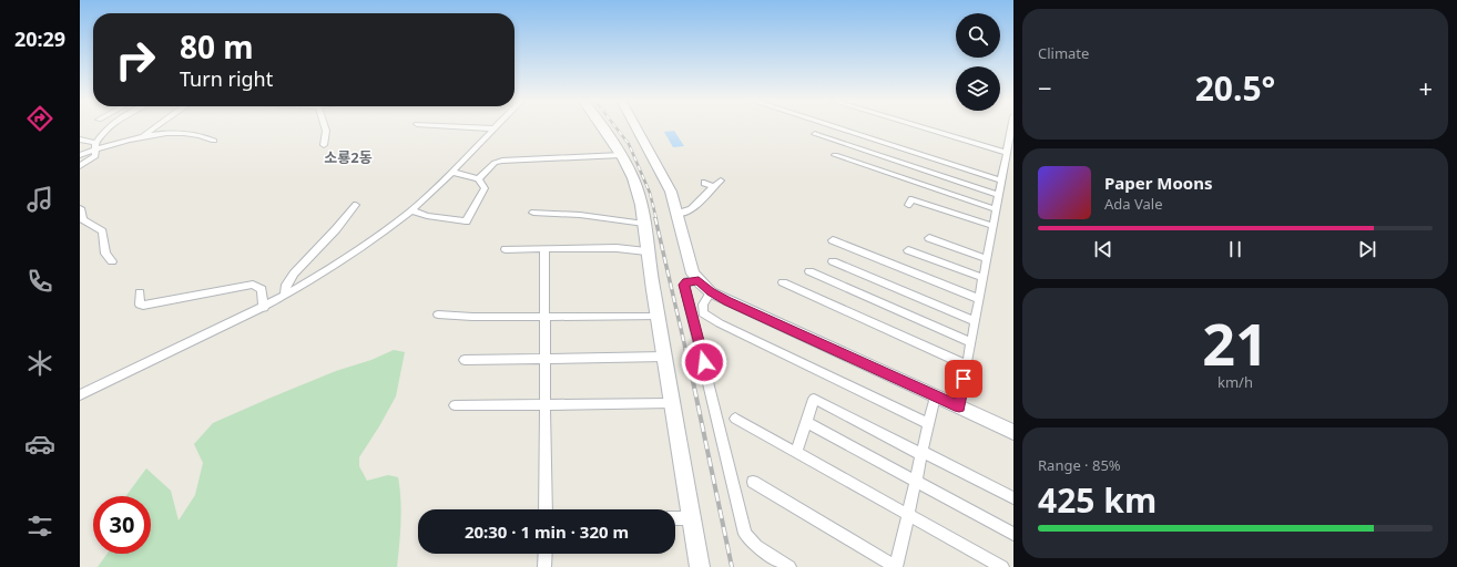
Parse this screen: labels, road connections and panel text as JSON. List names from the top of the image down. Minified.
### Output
{"districts":["소룡2동"],"page":{"tabs":"20:29","tile":["Climate",["21","km/h"],["Range · 85%","425 km"]],"turn":["80 m","Turn right"],"heat":["−","20.5°","+"],"song":["Paper Moons","Ada Vale"],"limit":"30","trip":"20:30 · 1 min · 320 m"}}
